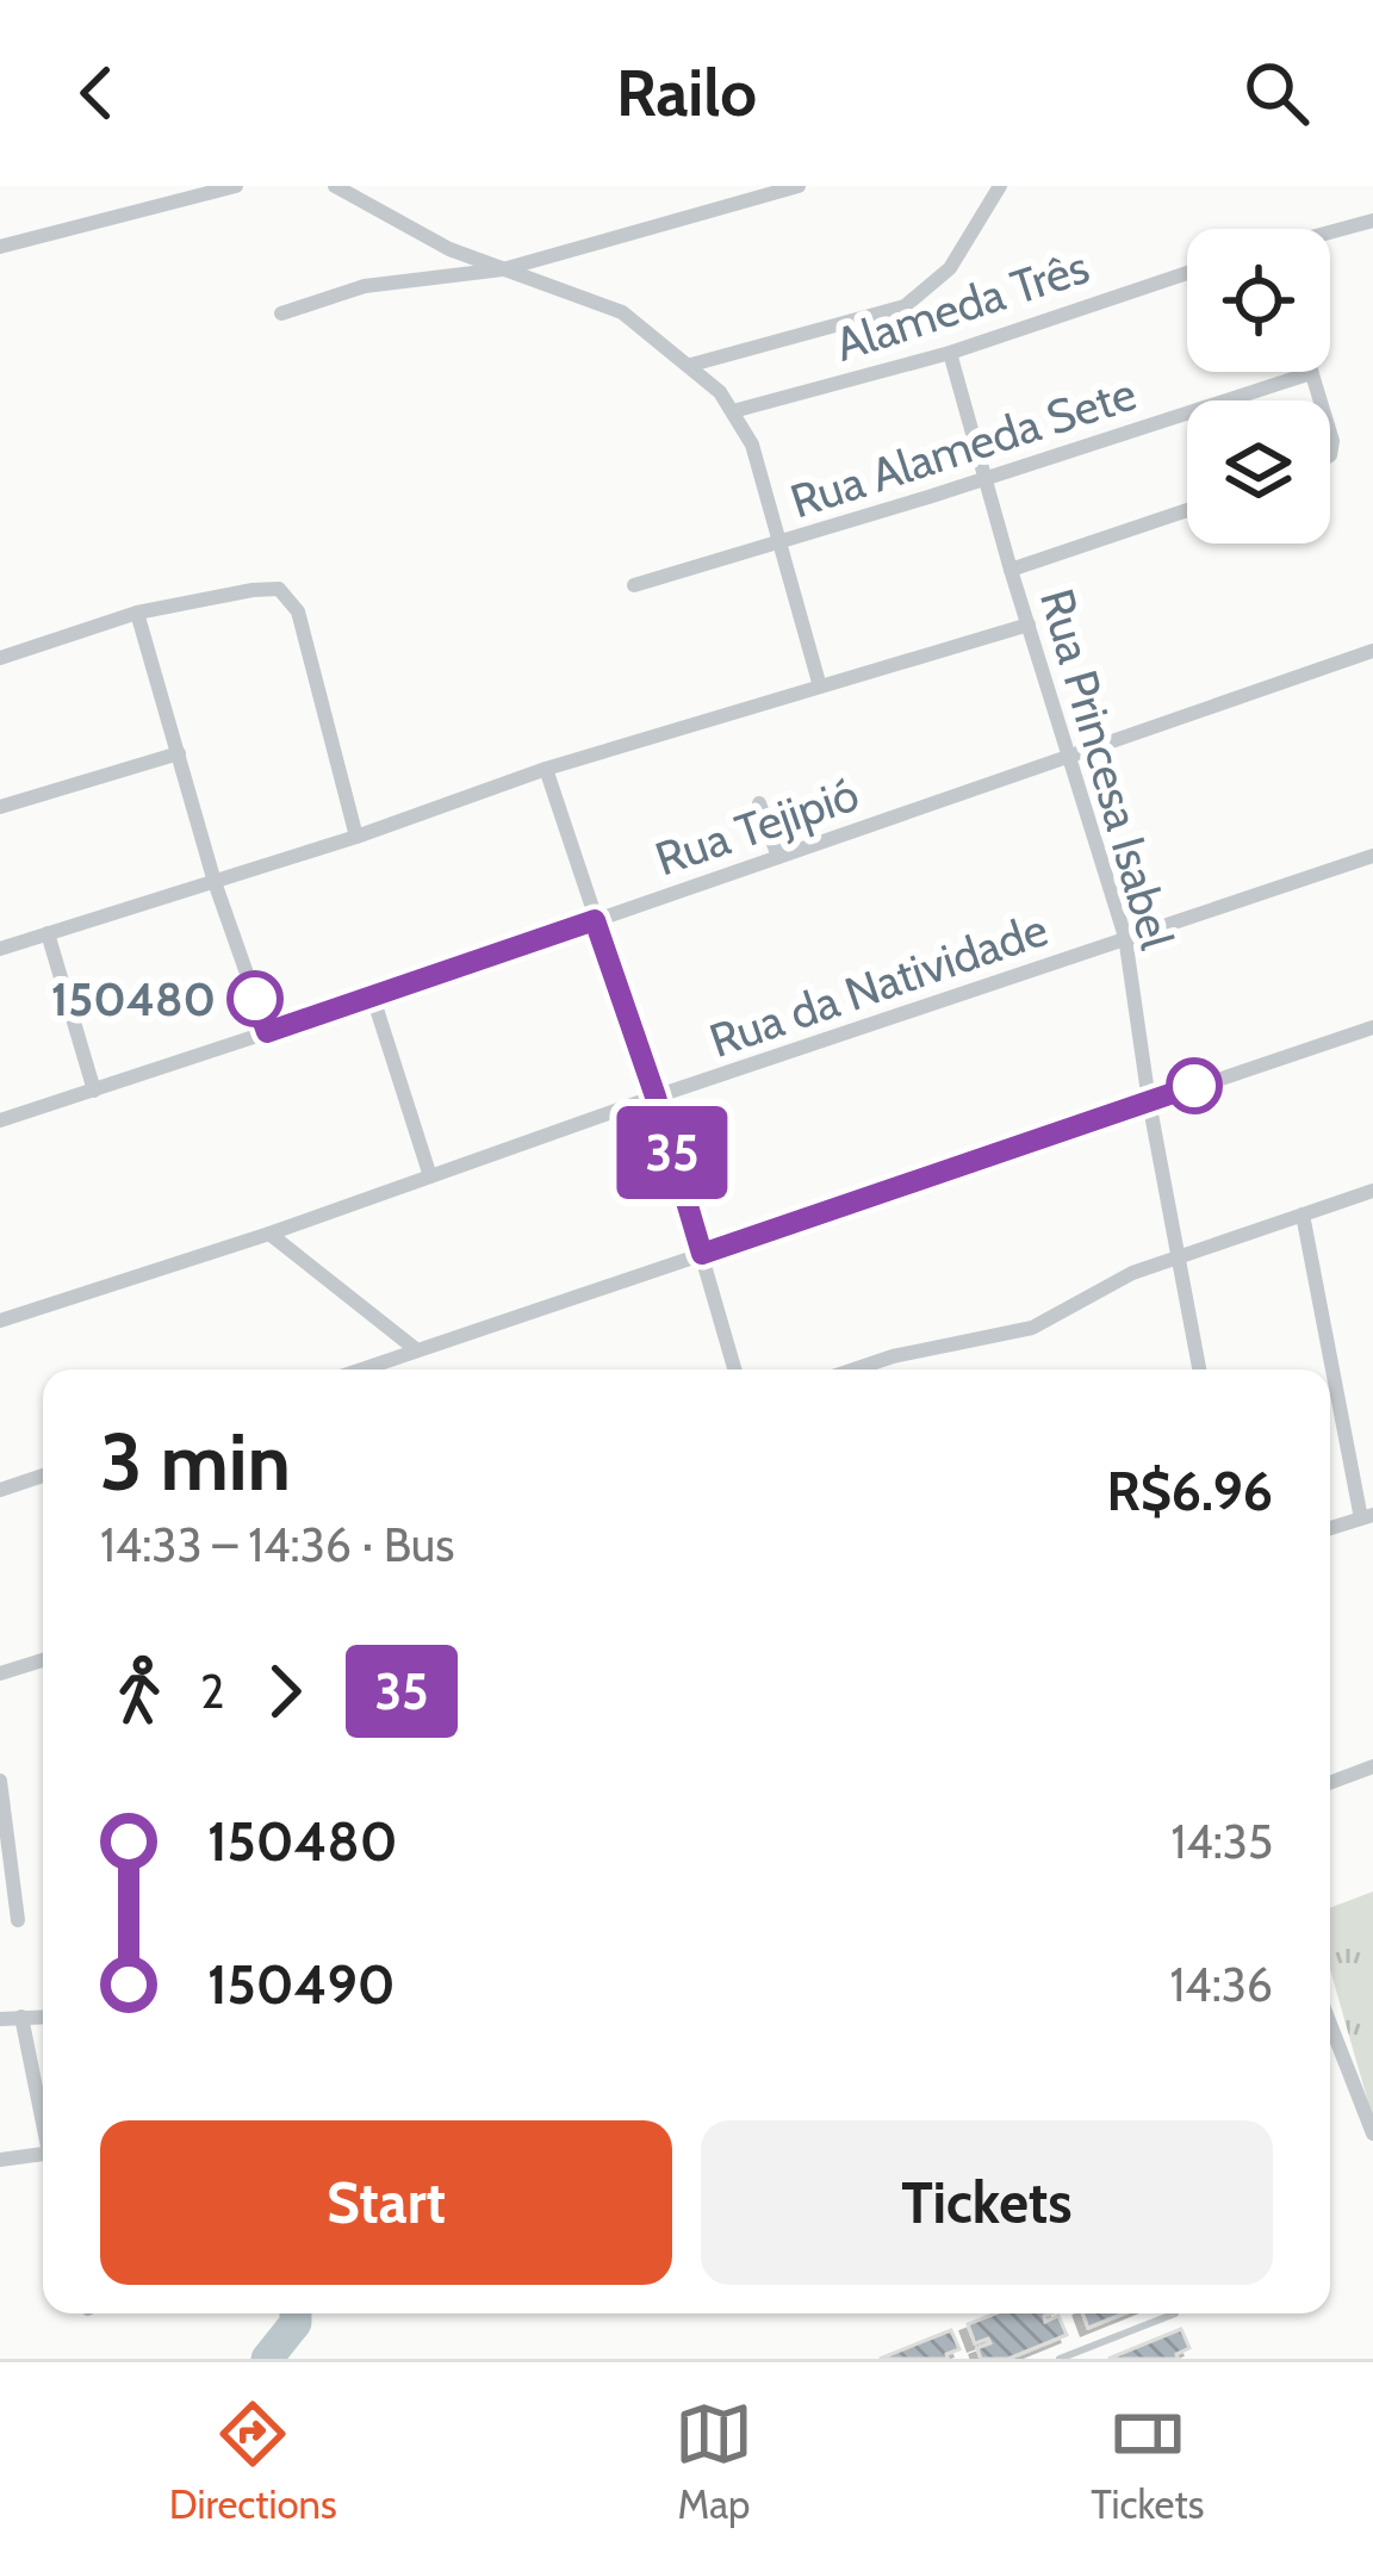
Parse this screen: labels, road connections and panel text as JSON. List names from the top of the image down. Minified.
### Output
{"streets":{"street":["Alameda Três","Rua Alameda Sete","Rua Princesa Isabel","Rua Tejipió","Rua da Natividade"]},"crossings":[["Alameda Três","Rua Princesa Isabel"],["Rua Alameda Sete","Rua Princesa Isabel"],["Rua Princesa Isabel","Rua Tejipió"],["Rua Princesa Isabel","Rua da Natividade"]],"places":["150480"],"lines":["bus line 35"],"page":{"header":"Railo","on_map":"35","heading":["3 min","14:33 – 14:36 · Bus","R$6.96"],"legs":["2","35"],"list":[{"name":"150480","value":"14:35"},{"name":"150490","value":"14:36"}],"buttons":["Start","Tickets"],"tabs":["Directions","Map","Tickets"]}}
